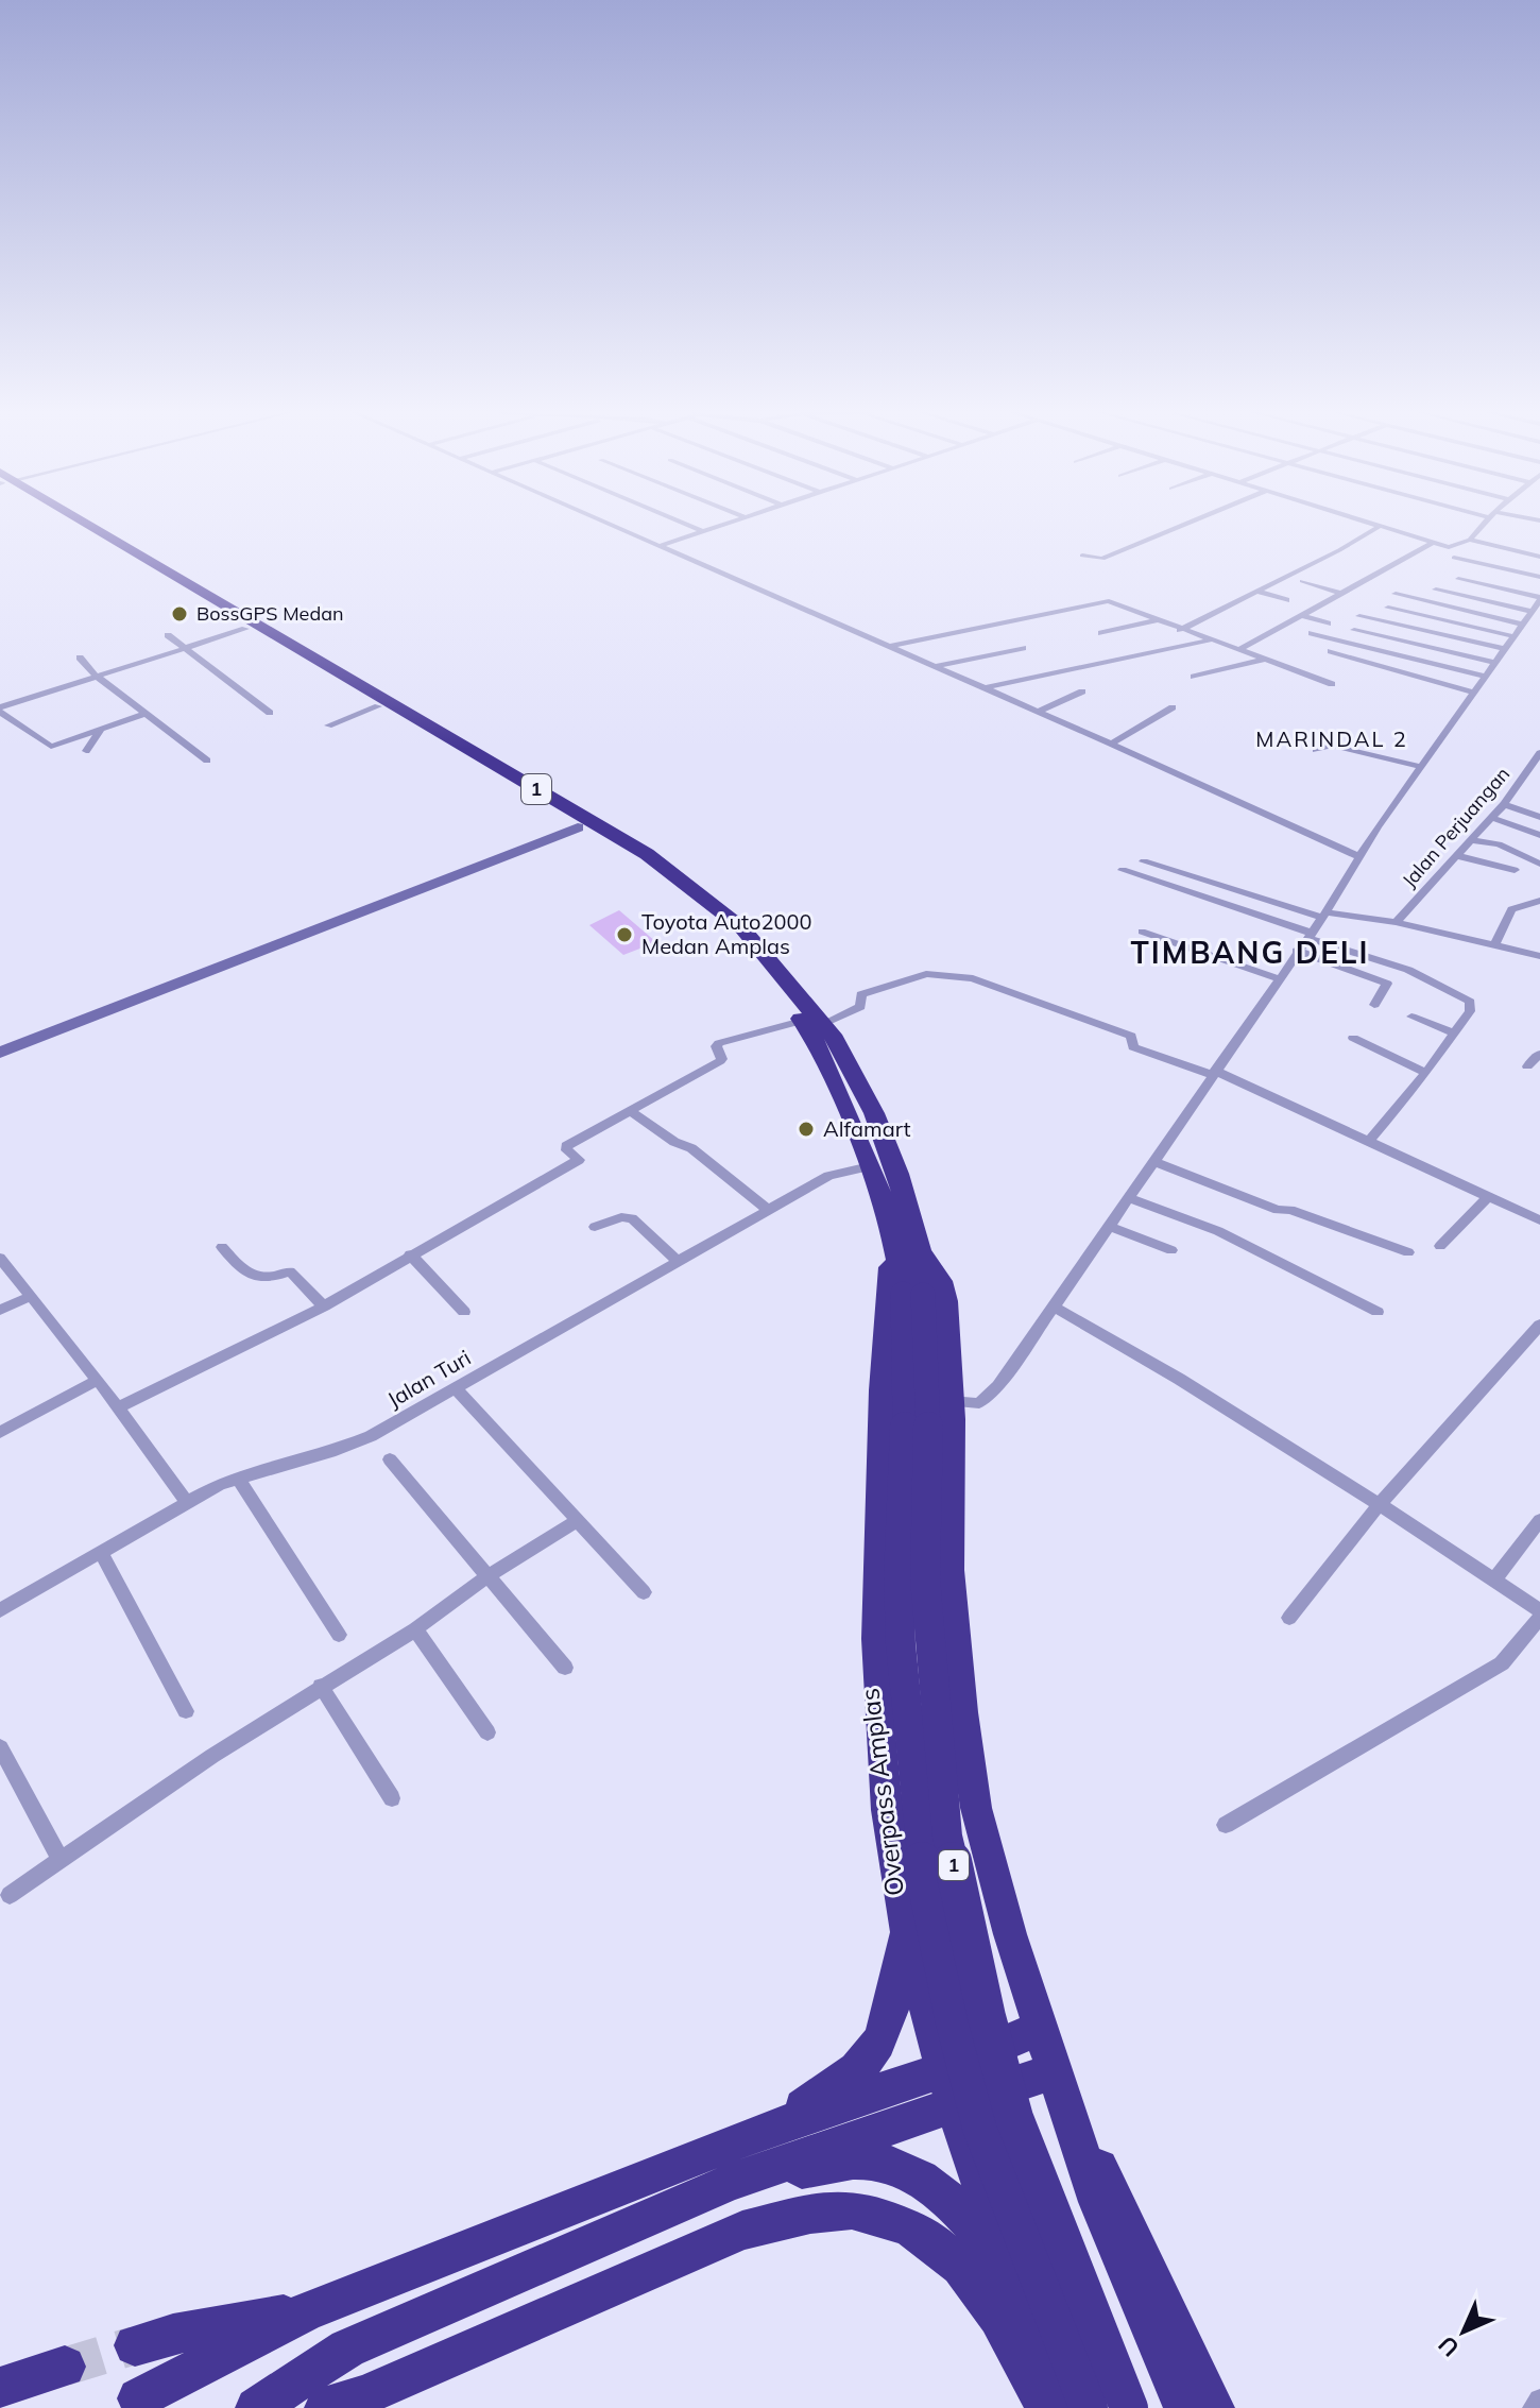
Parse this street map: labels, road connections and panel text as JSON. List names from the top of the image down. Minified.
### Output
{"streets":{"highway":["1","Overpass Amplas"],"street":["Jalan Perjuangan","Jalan Turi"]},"crossings":[["1","Jalan Turi"],["1","Overpass Amplas"]],"districts":["MARINDAL 2","TIMBANG DELI"],"places":["BossGPS Medan","Toyota Auto2000 Medan Amplas","Alfamart"],"north":"bottom left"}
